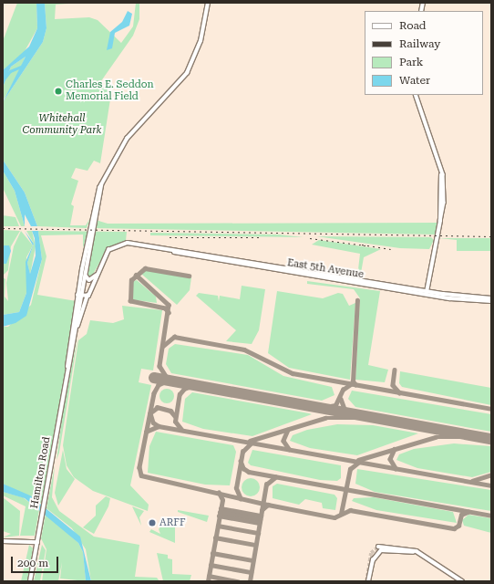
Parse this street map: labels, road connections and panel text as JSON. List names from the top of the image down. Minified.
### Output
{"streets":{"main road":["East 5th Avenue","Hamilton Road"]},"crossings":[["East 5th Avenue","Hamilton Road"]],"parks":["Whitehall Community Park"],"places":["Charles E. Seddon Memorial Field","ARFF"],"legend":["Road","Railway","Park","Water"],"scale_bar":"200 m"}
